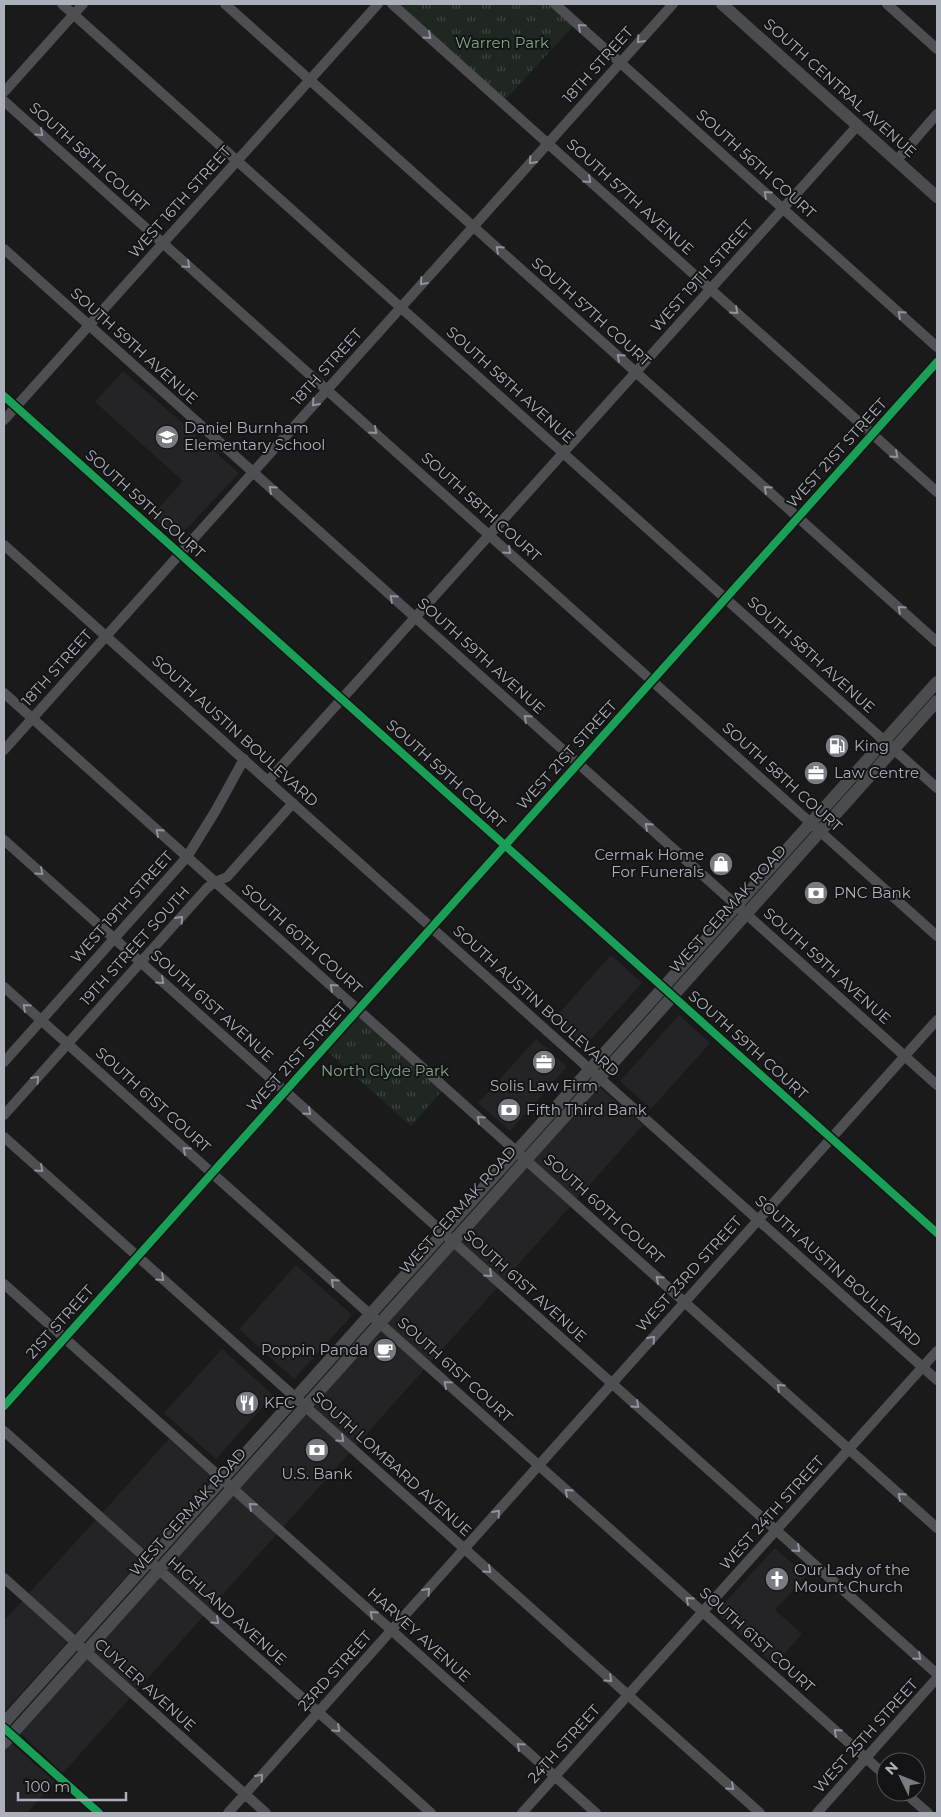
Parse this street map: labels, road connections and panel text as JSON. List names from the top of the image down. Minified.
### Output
{"streets":{"main road":["SOUTH CENTRAL AVENUE","WEST CERMAK ROAD"],"street":["18TH STREET","SOUTH 58TH COURT","SOUTH 56TH COURT","SOUTH 57TH AVENUE","WEST 16TH STREET","WEST 19TH STREET","SOUTH 57TH COURT","SOUTH 59TH AVENUE","SOUTH 58TH AVENUE","WEST 21ST STREET","SOUTH 59TH COURT","SOUTH AUSTIN BOULEVARD","SOUTH 60TH COURT","19TH STREET SOUTH","SOUTH 61ST AVENUE","SOUTH 61ST COURT","WEST 23RD STREET","21ST STREET","SOUTH LOMBARD AVENUE","WEST 24TH STREET","HIGHLAND AVENUE","HARVEY AVENUE","23RD STREET","CUYLER AVENUE","WEST 25TH STREET","24TH STREET"]},"crossings":[["18TH STREET","SOUTH 58TH COURT"],["18TH STREET","SOUTH 56TH COURT"],["18TH STREET","SOUTH 57TH AVENUE"],["18TH STREET","SOUTH 57TH COURT"],["18TH STREET","SOUTH 59TH AVENUE"],["18TH STREET","SOUTH 58TH AVENUE"],["18TH STREET","SOUTH 59TH COURT"],["18TH STREET","SOUTH AUSTIN BOULEVARD"],["18TH STREET","SOUTH 60TH COURT"],["SOUTH CENTRAL AVENUE","WEST 19TH STREET"],["SOUTH 58TH COURT","WEST 16TH STREET"],["SOUTH 58TH COURT","WEST 19TH STREET"],["SOUTH 58TH COURT","WEST 21ST STREET"],["SOUTH 58TH COURT","WEST CERMAK ROAD"],["SOUTH 56TH COURT","WEST 19TH STREET"],["SOUTH 57TH AVENUE","WEST 19TH STREET"],["SOUTH 57TH AVENUE","WEST 21ST STREET"],["WEST 16TH STREET","SOUTH 57TH COURT"],["WEST 16TH STREET","SOUTH 59TH AVENUE"],["WEST 16TH STREET","SOUTH 58TH AVENUE"],["WEST 16TH STREET","SOUTH 59TH COURT"],["WEST 19TH STREET","SOUTH 57TH COURT"],["WEST 19TH STREET","SOUTH 59TH AVENUE"],["WEST 19TH STREET","SOUTH 58TH AVENUE"],["WEST 19TH STREET","SOUTH 59TH COURT"],["WEST 19TH STREET","SOUTH AUSTIN BOULEVARD"],["WEST 19TH STREET","SOUTH 60TH COURT"],["WEST 19TH STREET","SOUTH 61ST AVENUE"],["WEST 19TH STREET","SOUTH 61ST COURT"],["SOUTH 57TH COURT","WEST 21ST STREET"],["SOUTH 59TH AVENUE","WEST 21ST STREET"],["SOUTH 59TH AVENUE","WEST CERMAK ROAD"],["SOUTH 59TH AVENUE","WEST 23RD STREET"],["SOUTH 58TH AVENUE","WEST 21ST STREET"],["SOUTH 58TH AVENUE","WEST CERMAK ROAD"],["WEST 21ST STREET","SOUTH 59TH COURT"],["WEST 21ST STREET","SOUTH AUSTIN BOULEVARD"],["WEST 21ST STREET","SOUTH 60TH COURT"],["WEST 21ST STREET","SOUTH 61ST AVENUE"],["WEST 21ST STREET","SOUTH 61ST COURT"],["WEST 21ST STREET","21ST STREET"],["WEST 21ST STREET","SOUTH LOMBARD AVENUE"],["SOUTH 59TH COURT","WEST CERMAK ROAD"],["SOUTH 59TH COURT","WEST 23RD STREET"],["SOUTH AUSTIN BOULEVARD","WEST CERMAK ROAD"],["SOUTH AUSTIN BOULEVARD","19TH STREET SOUTH"],["SOUTH AUSTIN BOULEVARD","WEST 23RD STREET"],["SOUTH AUSTIN BOULEVARD","WEST 24TH STREET"],["WEST CERMAK ROAD","SOUTH 60TH COURT"],["WEST CERMAK ROAD","SOUTH 61ST AVENUE"],["WEST CERMAK ROAD","SOUTH 61ST COURT"],["WEST CERMAK ROAD","SOUTH LOMBARD AVENUE"],["WEST CERMAK ROAD","HIGHLAND AVENUE"],["WEST CERMAK ROAD","HARVEY AVENUE"],["WEST CERMAK ROAD","CUYLER AVENUE"],["SOUTH 60TH COURT","19TH STREET SOUTH"],["SOUTH 60TH COURT","WEST 23RD STREET"],["SOUTH 60TH COURT","WEST 24TH STREET"],["19TH STREET SOUTH","SOUTH 61ST AVENUE"],["19TH STREET SOUTH","SOUTH 61ST COURT"],["SOUTH 61ST AVENUE","WEST 23RD STREET"],["SOUTH 61ST AVENUE","WEST 24TH STREET"],["SOUTH 61ST COURT","WEST 23RD STREET"],["SOUTH 61ST COURT","WEST 24TH STREET"],["SOUTH 61ST COURT","WEST 25TH STREET"],["WEST 23RD STREET","SOUTH LOMBARD AVENUE"],["WEST 23RD STREET","23RD STREET"],["21ST STREET","SOUTH LOMBARD AVENUE"],["21ST STREET","HARVEY AVENUE"],["SOUTH LOMBARD AVENUE","WEST 24TH STREET"],["SOUTH LOMBARD AVENUE","23RD STREET"],["SOUTH LOMBARD AVENUE","24TH STREET"],["WEST 24TH STREET","24TH STREET"],["HIGHLAND AVENUE","23RD STREET"],["HARVEY AVENUE","23RD STREET"],["HARVEY AVENUE","24TH STREET"],["23RD STREET","CUYLER AVENUE"]],"one_way":["18TH STREET","SOUTH 58TH COURT","SOUTH 56TH COURT","SOUTH 57TH AVENUE","SOUTH 57TH COURT","SOUTH 59TH AVENUE","SOUTH 60TH COURT","19TH STREET SOUTH","SOUTH 61ST AVENUE","SOUTH 61ST COURT","SOUTH LOMBARD AVENUE","HIGHLAND AVENUE","HARVEY AVENUE","23RD STREET"],"parks":["Warren Park","North Clyde Park"],"places":{"school or university":["Daniel Burnham Elementary School"],"fuel station":["King"],"office":["Law Centre","Solis Law Firm"],"shop":["Cermak Home For Funerals"],"bank":["PNC Bank","Fifth Third Bank","U.S. Bank"],"cafe":["Poppin Panda"],"restaurant":["KFC"],"church":["Our Lady of the Mount Church"]},"scale_bar":"100 m","north":"top left"}
